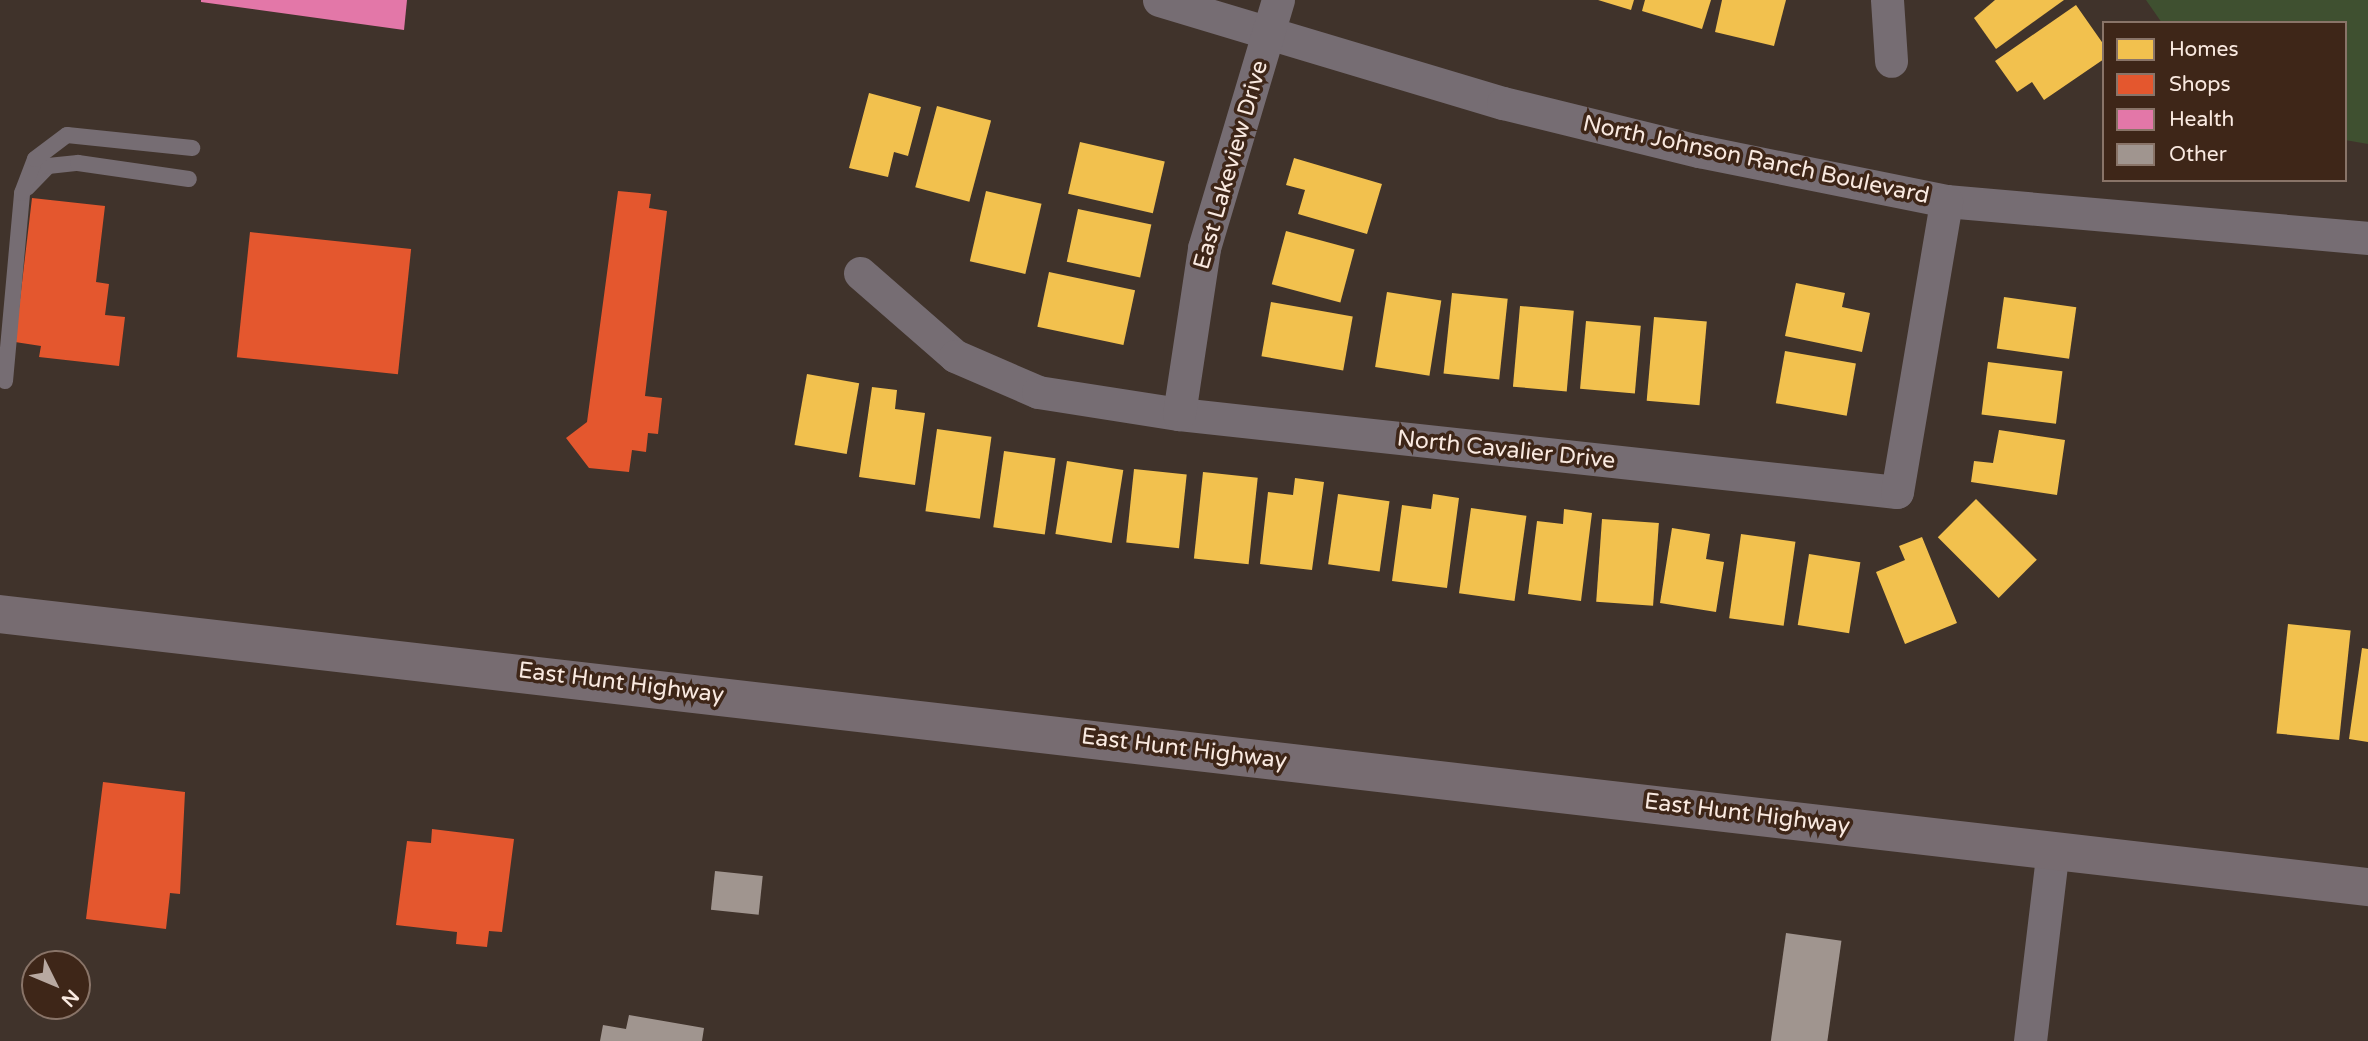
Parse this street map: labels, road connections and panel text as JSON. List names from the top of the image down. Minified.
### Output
{"streets":{"main road":["East Hunt Highway"],"street":["North Johnson Ranch Boulevard","East Lakeview Drive","North Cavalier Drive"]},"crossings":[["North Johnson Ranch Boulevard","East Lakeview Drive"],["North Johnson Ranch Boulevard","North Cavalier Drive"],["East Lakeview Drive","North Cavalier Drive"]],"legend":["Homes","Shops","Health","Other"],"north":"bottom right"}
